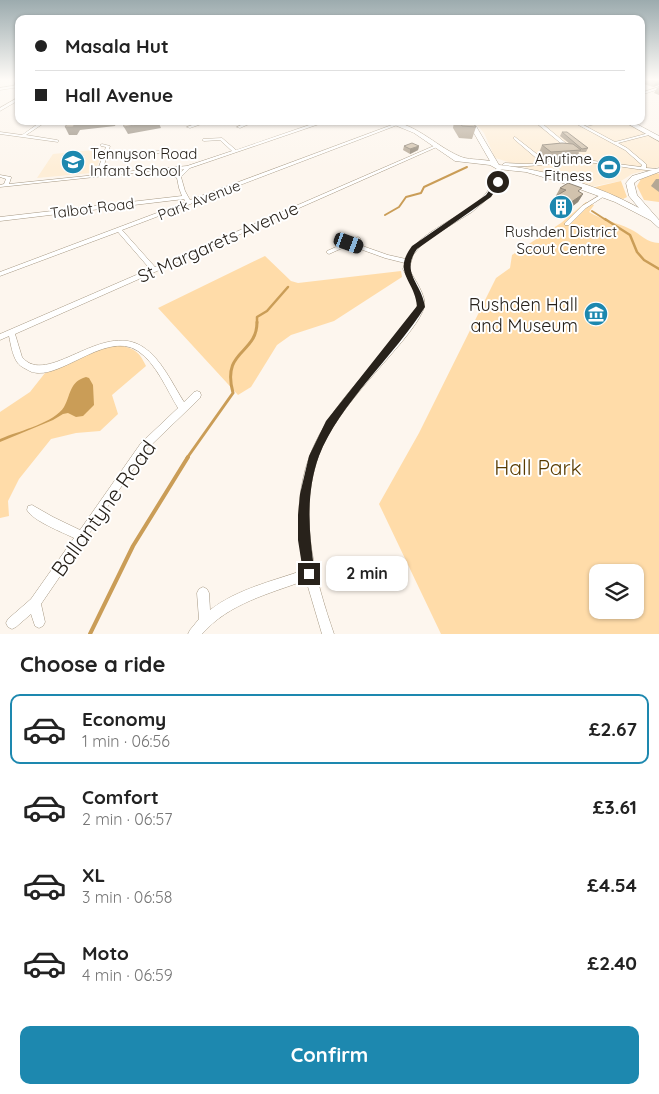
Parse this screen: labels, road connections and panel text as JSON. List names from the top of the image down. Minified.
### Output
{"streets":{"street":["Park Avenue","Talbot Road","St Margarets Avenue","Ballantyne Road"]},"parks":["Hall Park"],"places":{"school or university":["Tennyson Road Infant School"],"sports":["Anytime Fitness"],"building":["Rushden District Scout Centre"],"museum":["Rushden Hall and Museum"]},"page":{"banner":["Masala Hut","Hall Avenue"],"bubble":"2 min","heading":"Choose a ride","list":[{"name":"Economy","note":"1 min · 06:56","value":"£2.67"},{"name":"Comfort","note":"2 min · 06:57","value":"£3.61"},{"name":"XL","note":"3 min · 06:58","value":"£4.54"},{"name":"Moto","note":"4 min · 06:59","value":"£2.40"}],"buttons":"Confirm"}}
